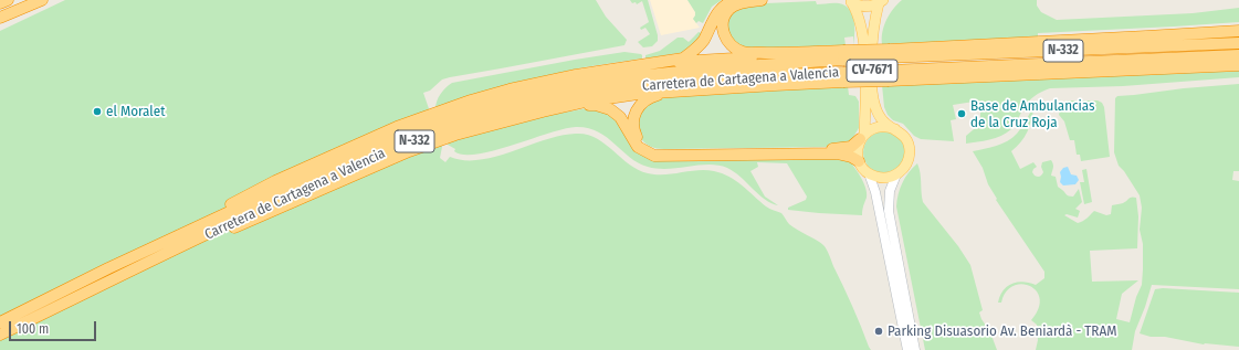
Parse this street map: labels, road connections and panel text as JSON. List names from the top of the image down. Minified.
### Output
{"streets":{"highway":["N-332","Carretera de Cartagena a Valencia"],"main road":["CV-7671"]},"crossings":[["N-332","Carretera de Cartagena a Valencia"]],"places":["el Moralet","Base de Ambulancias de la Cruz Roja","Parking Disuasorio Av. Beniardà - TRAM"],"scale_bar":"100 m"}
